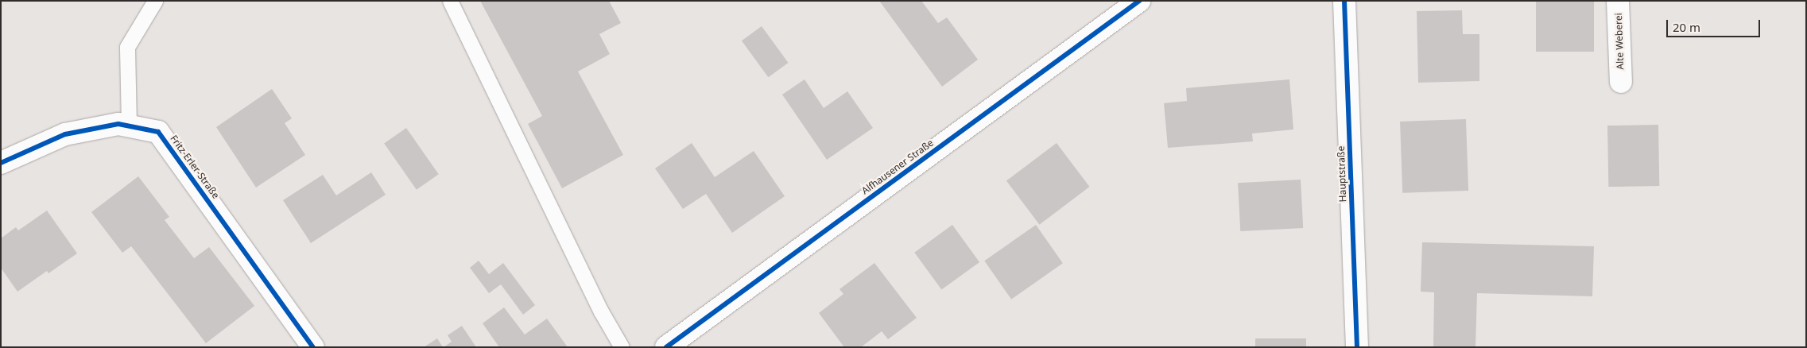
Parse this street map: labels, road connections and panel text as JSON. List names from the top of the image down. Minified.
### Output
{"streets":{"street":["Alte Weberei","Fritz-Erler-Straße","Alfhausener Straße","Hauptstraße"]},"scale_bar":"20 m"}
